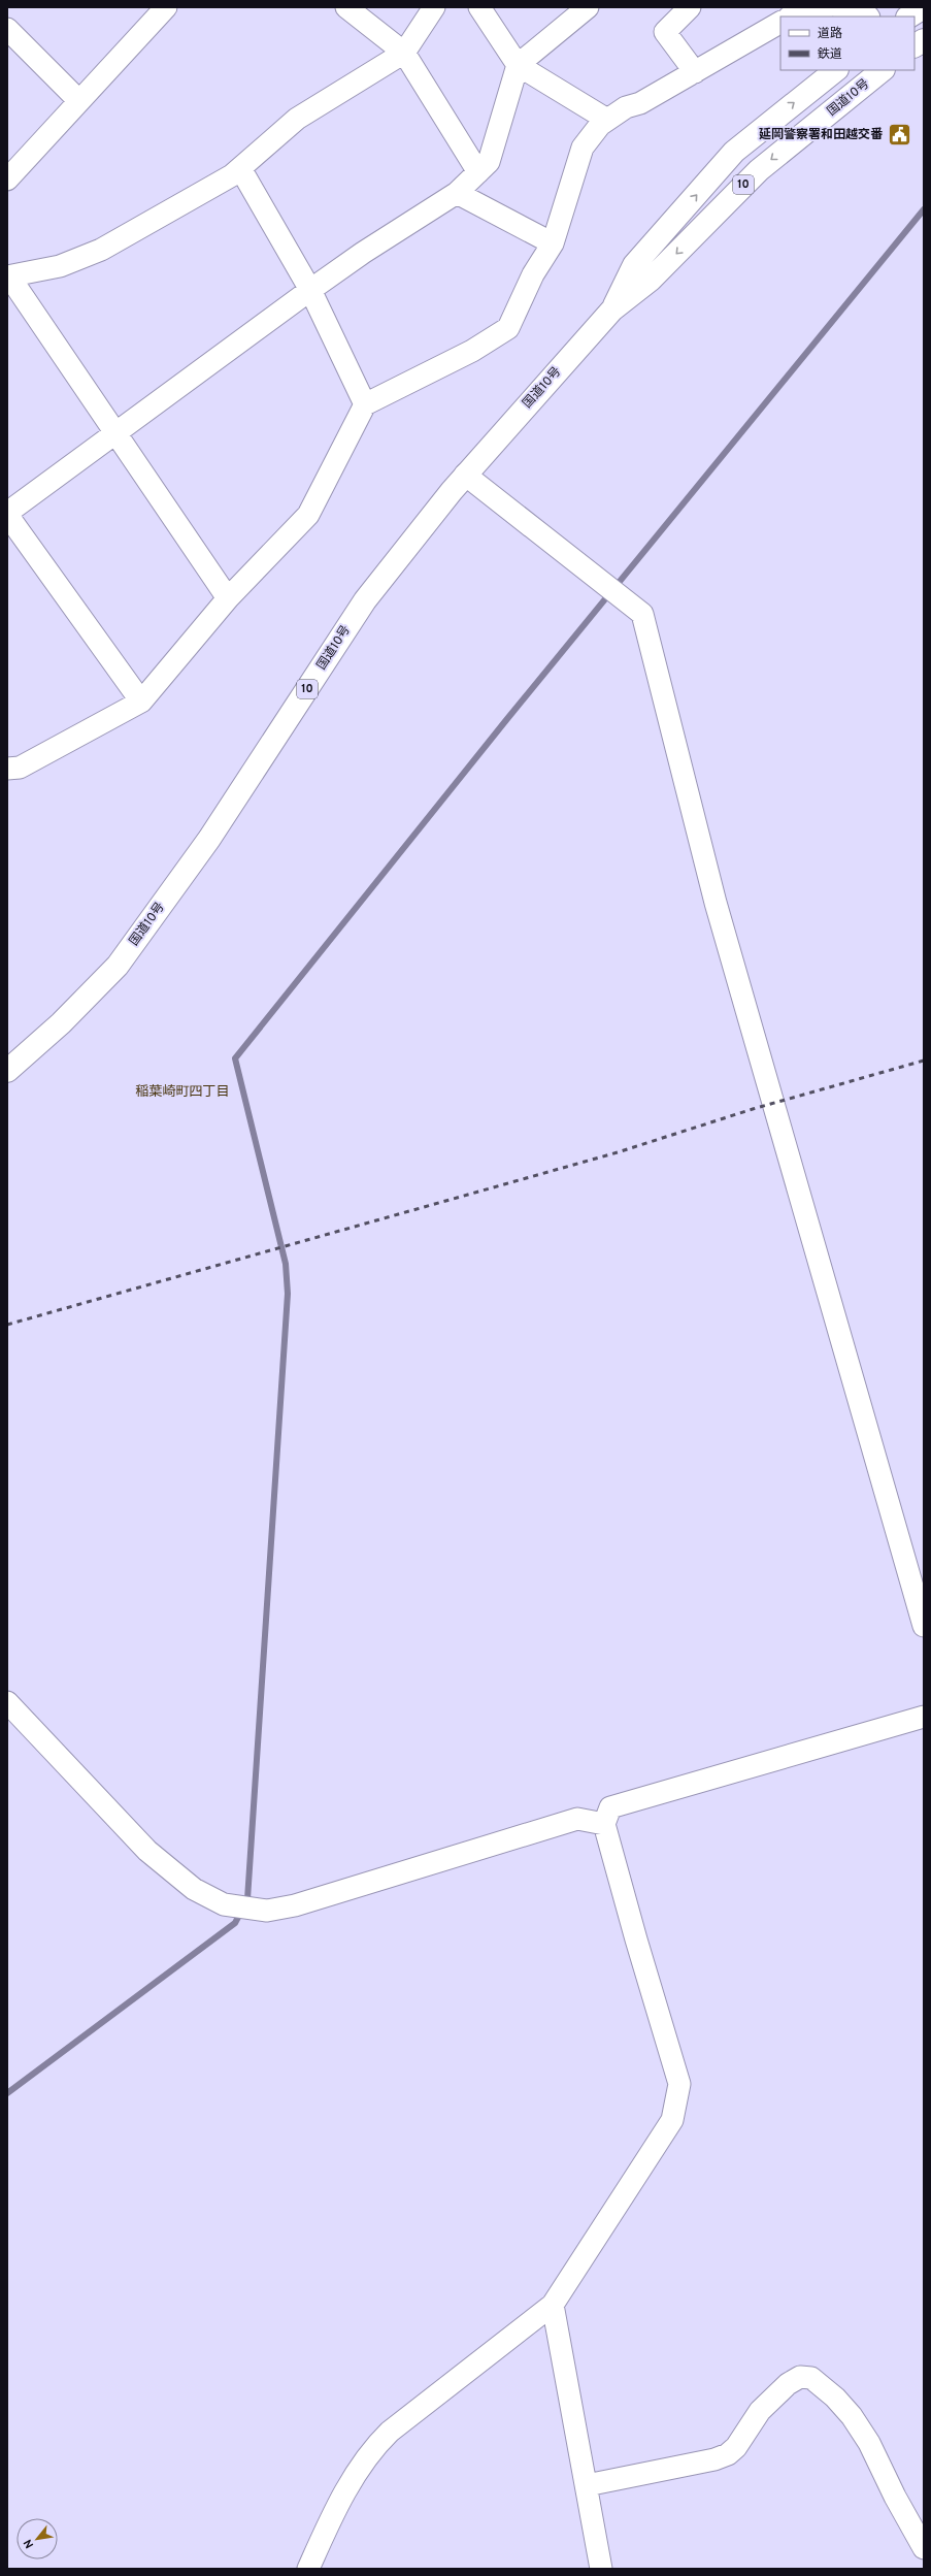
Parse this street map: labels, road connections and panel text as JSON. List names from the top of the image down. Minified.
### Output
{"streets":{"highway":["国道10号","10"]},"districts":["稲葉崎町四丁目"],"places":{"public building":["延岡警察署和田越交番"]},"legend":["道路","鉄道"],"north":"bottom left"}
